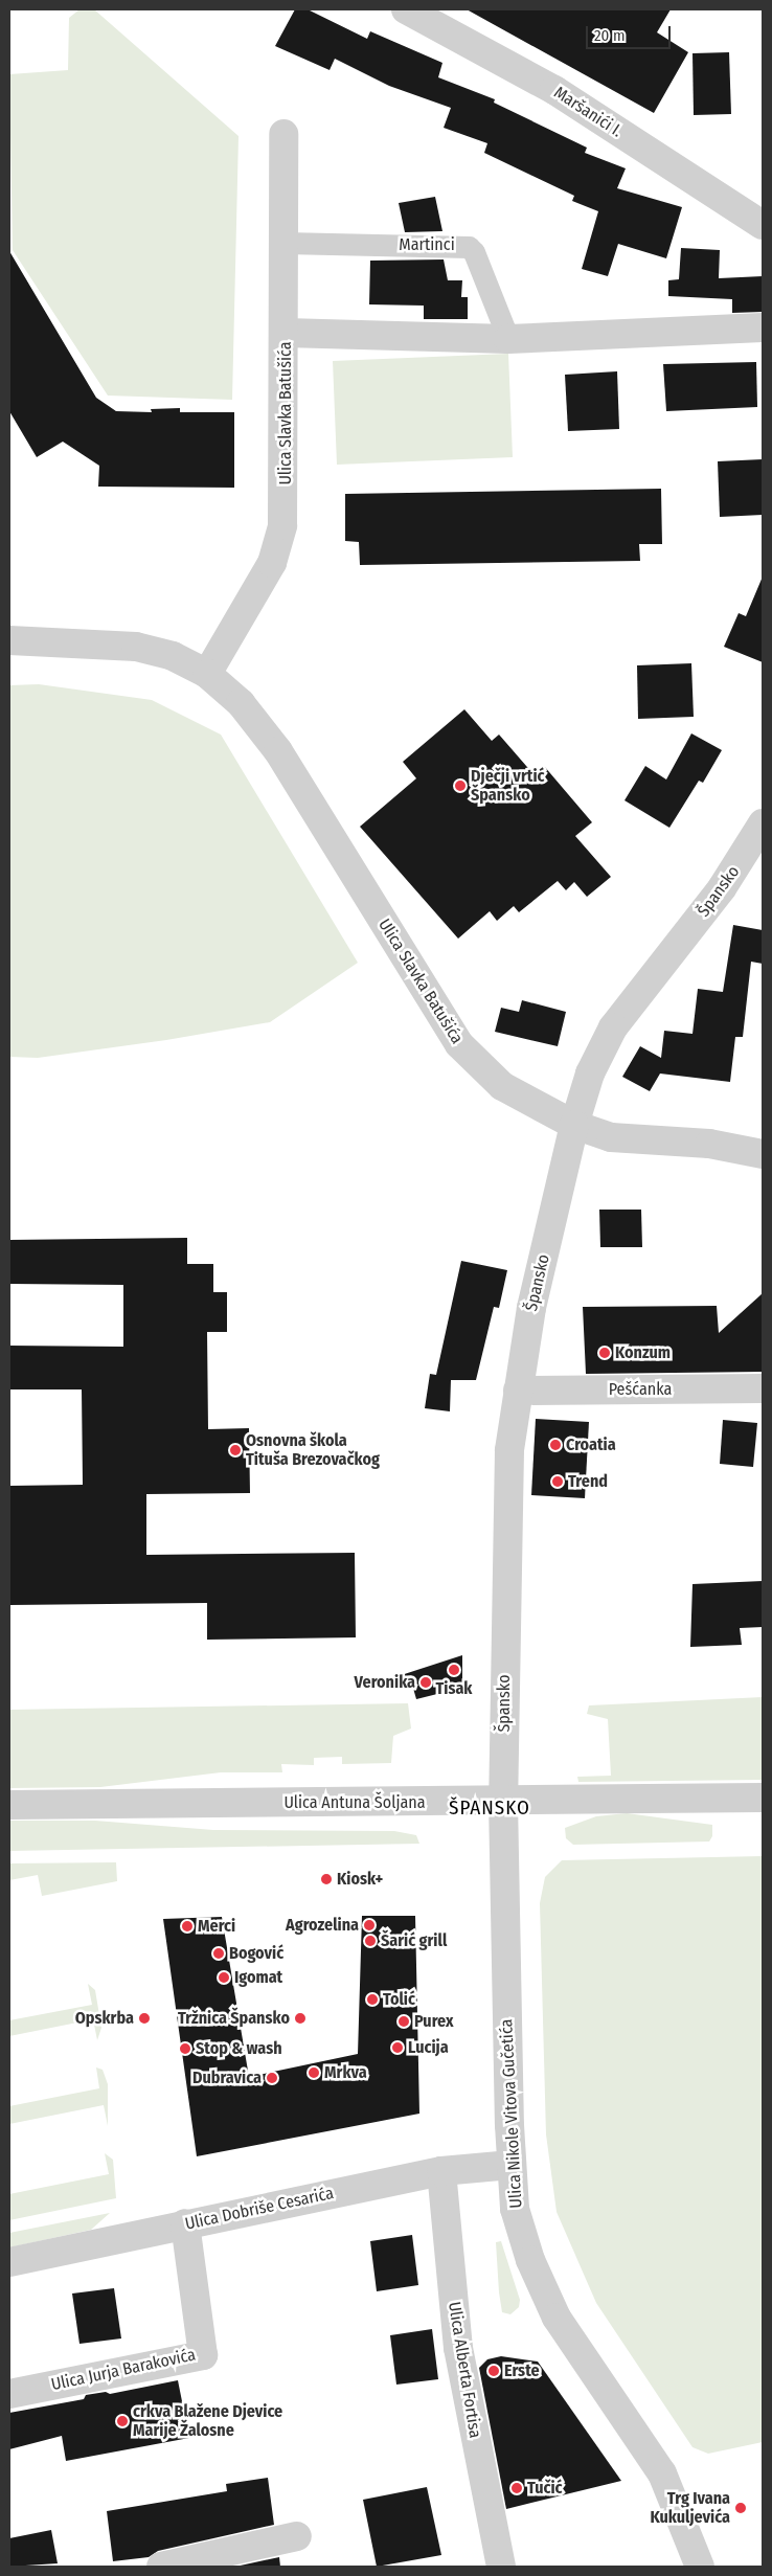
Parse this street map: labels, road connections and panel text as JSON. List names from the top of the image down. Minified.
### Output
{"streets":{"street":["Maršanići I.","Martinci","Ulica Slavka Batušića","Špansko","Pešćanka","Ulica Antuna Šoljana","Ulica Nikole Vitova Gučetića","Ulica Dobriše Cesarića","Ulica Jurja Barakovića","Ulica Alberta Fortisa"]},"crossings":[["Martinci","Ulica Slavka Batušića"],["Ulica Slavka Batušića","Špansko"],["Špansko","Pešćanka"],["Špansko","Ulica Antuna Šoljana"],["Špansko","Ulica Nikole Vitova Gučetića"],["Ulica Antuna Šoljana","Ulica Nikole Vitova Gučetića"],["Ulica Nikole Vitova Gučetića","Ulica Dobriše Cesarića"],["Ulica Dobriše Cesarića","Ulica Jurja Barakovića"],["Ulica Dobriše Cesarića","Ulica Alberta Fortisa"]],"districts":["ŠPANSKO"],"places":["Dječji vrtić Špansko","Konzum","Croatia","Osnovna škola Tituša Brezovačkog","Trend","Tisak","Veronika","Kiosk+","Agrozelina","Merci","Šarić grill","Bogović","Igomat","Tolić","Opskrba","Tržnica Špansko","Purex","Lucija","Stop & wash","Mrkva","Dubravica","Erste","crkva Blažene Djevice Marije Žalosne","Tučić","Trg Ivana Kukuljevića"],"scale_bar":"20 m"}
